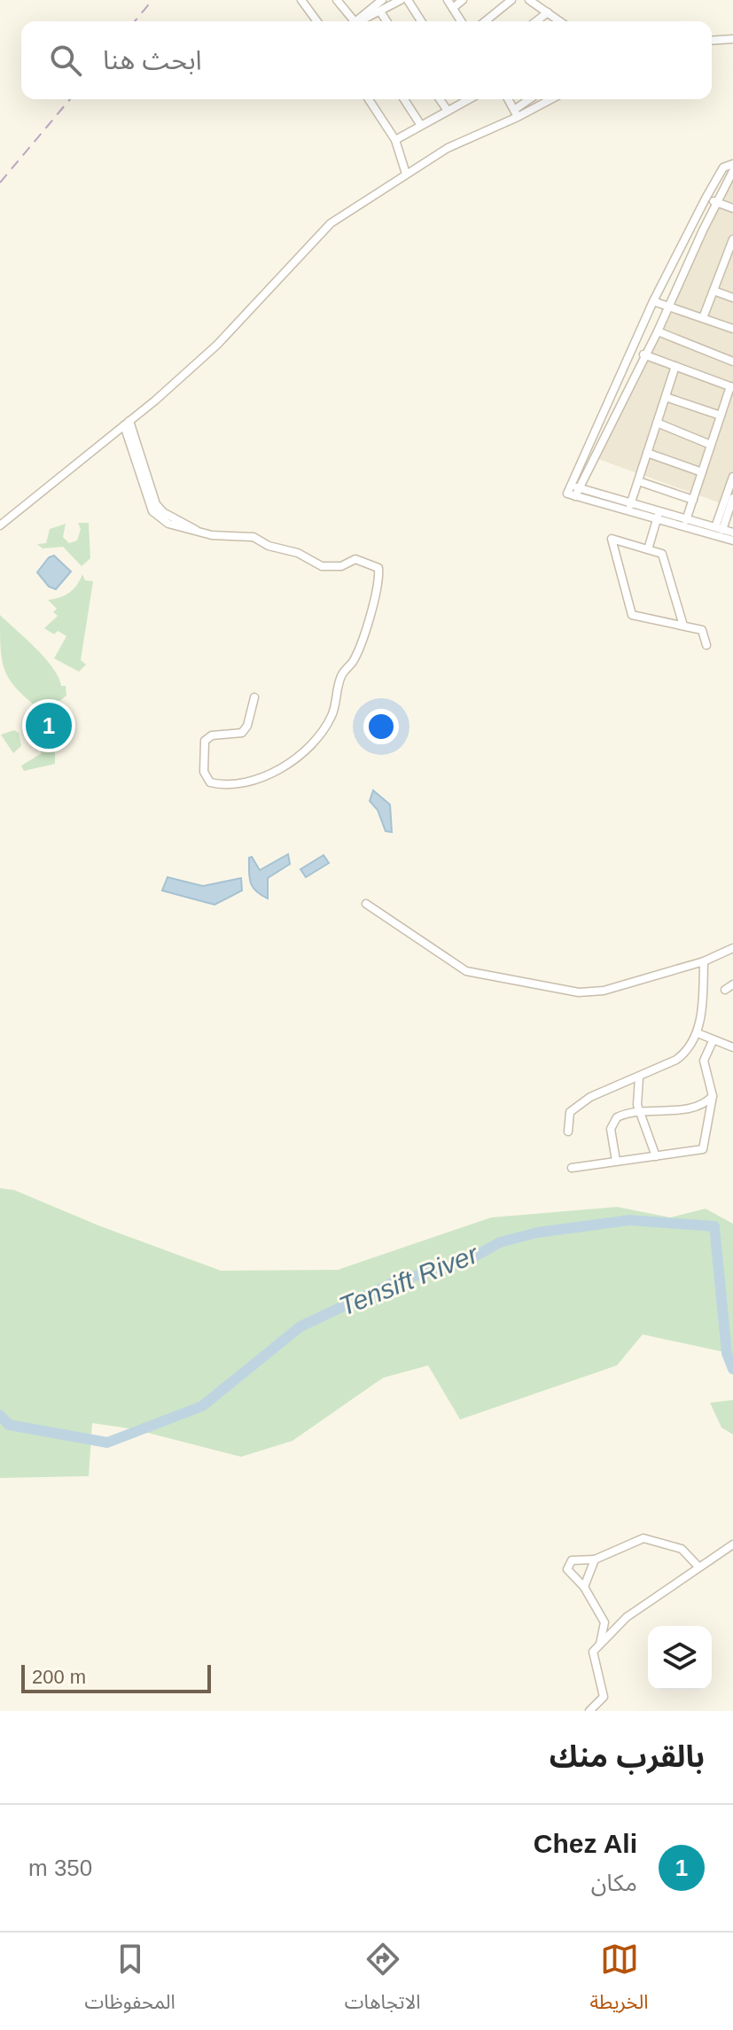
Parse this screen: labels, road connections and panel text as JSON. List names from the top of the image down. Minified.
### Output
{"water":["Tensift River"],"scale_bar":"200 m","page":{"search":"ابحث هنا","pins":"1","scale":"200 m","heading":"بالقرب منك","list":[{"mark":"1","name":"Chez Ali","note":"مكان","value":"350 m"}],"nav":["الخريطة","الاتجاهات","المحفوظات"]}}
